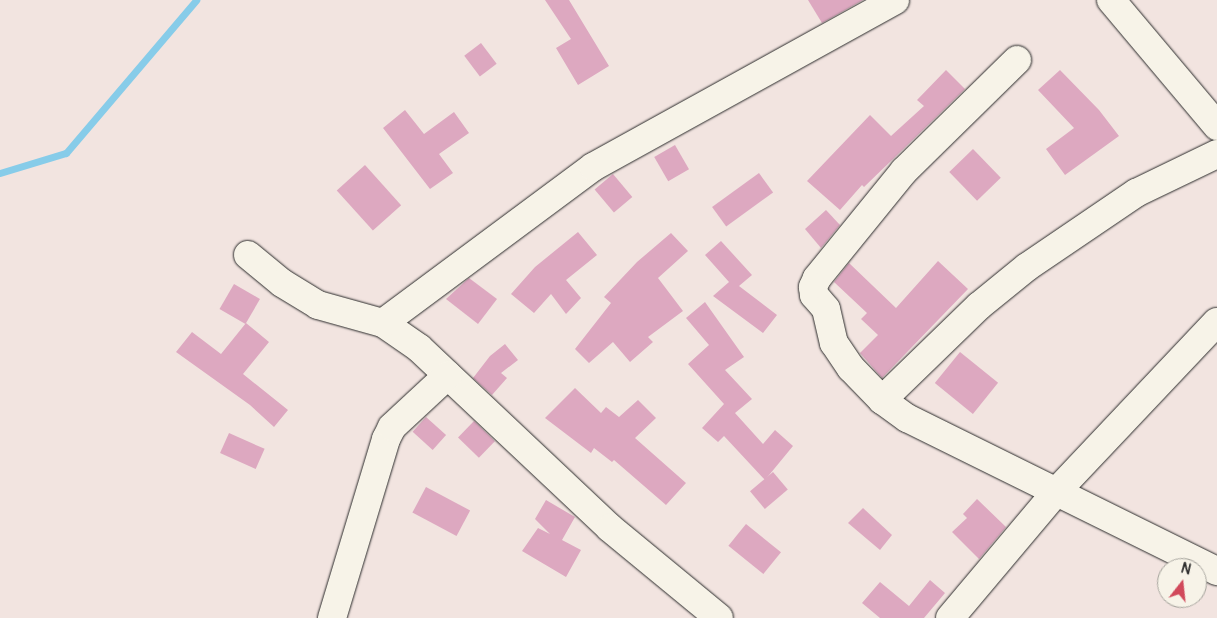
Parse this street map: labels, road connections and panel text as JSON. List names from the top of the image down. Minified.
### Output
{"north":"top"}
